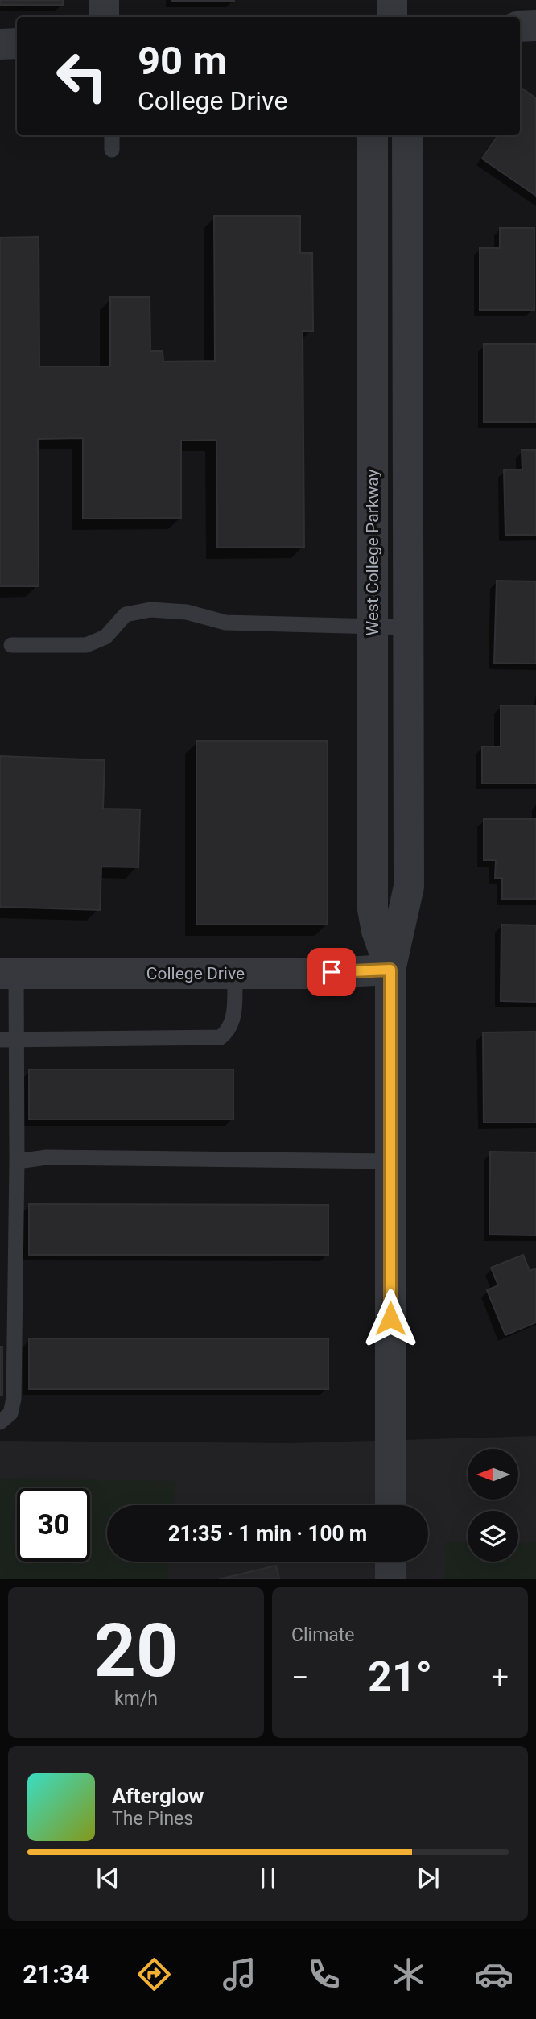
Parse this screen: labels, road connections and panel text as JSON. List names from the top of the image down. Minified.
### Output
{"streets":{"street":["West College Parkway","College Drive"]},"crossings":[["West College Parkway","College Drive"]],"north":"left","page":{"turn":["90 m","College Drive"],"limit":"30","trip":"21:35 · 1 min · 100 m","tile":[["20","km/h"],"Climate"],"heat":["−","21°","+"],"song":["Afterglow","The Pines"],"tabs":"21:34"}}
